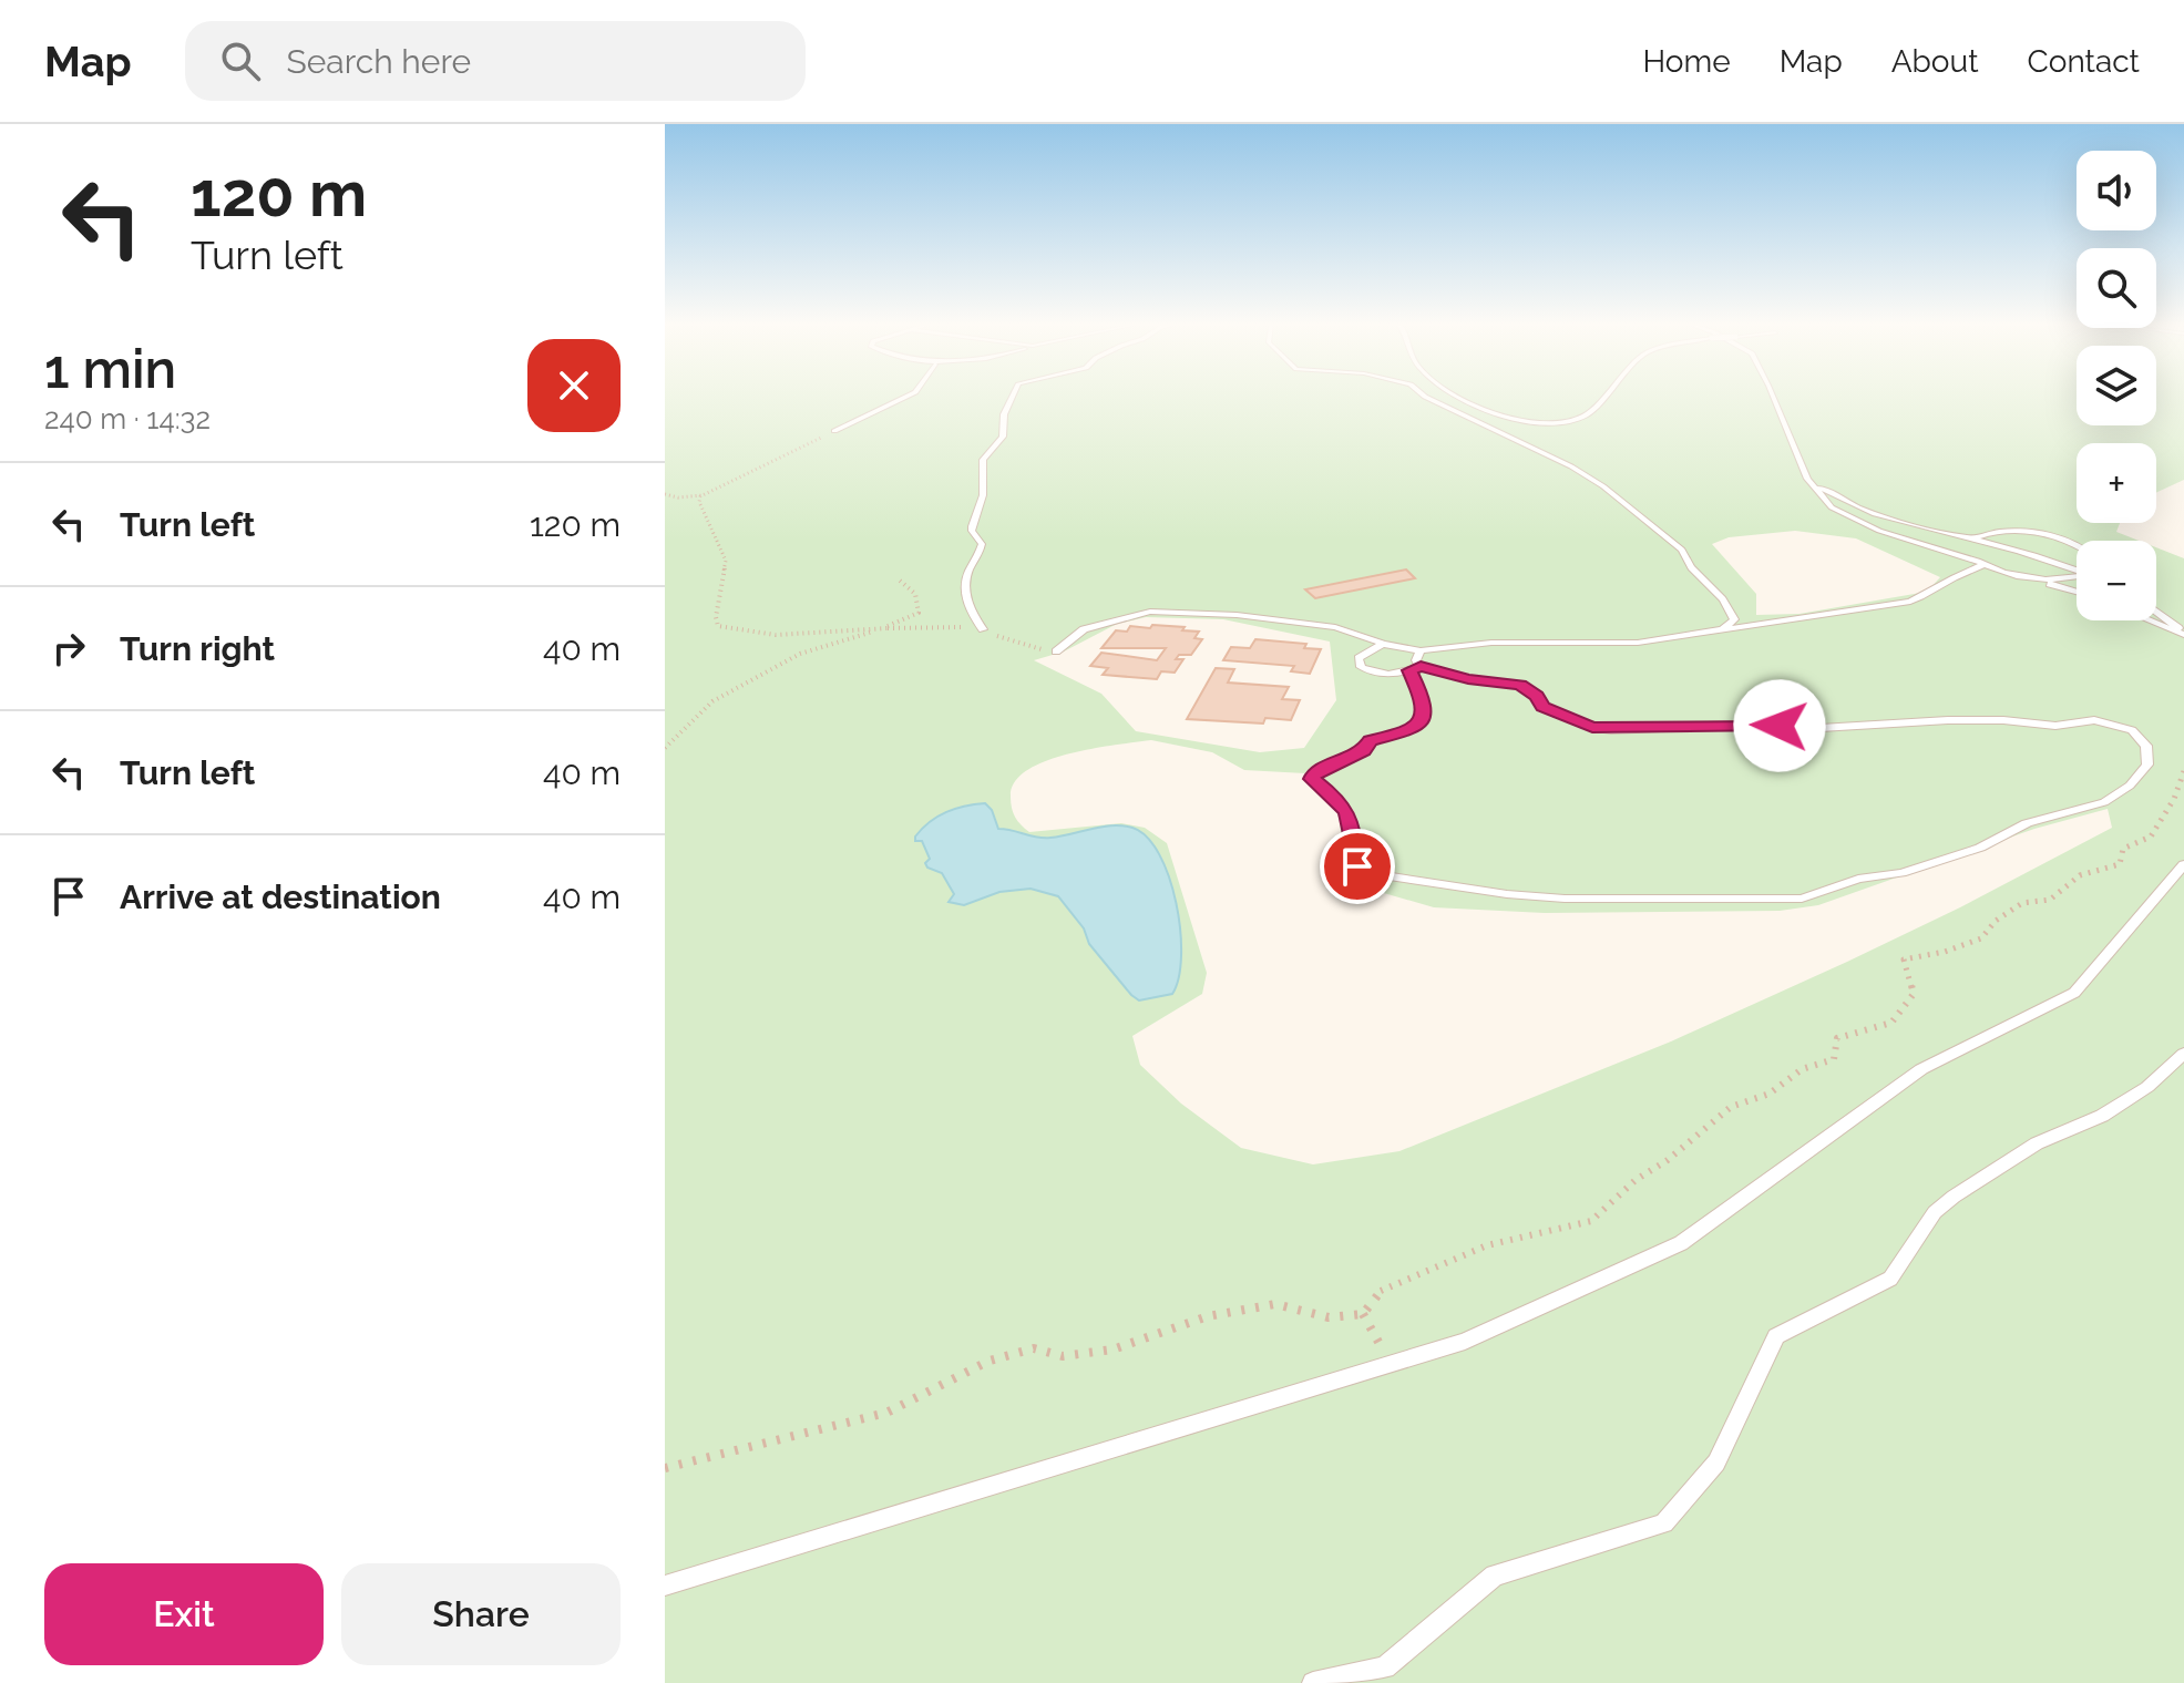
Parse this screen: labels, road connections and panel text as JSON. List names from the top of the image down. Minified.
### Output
{"page":{"header":"Map","search":"Search here","nav":["Home","Map","About","Contact"],"turn":["120 m","Turn left"],"map_buttons":["+","−"],"heading":["1 min","240 m · 14:32"],"list":[{"name":"Turn left","value":"120 m"},{"name":"Turn right","value":"40 m"},{"name":"Turn left","value":"40 m"},{"name":"Arrive at destination","value":"40 m"}],"buttons":["Exit","Share"]}}
